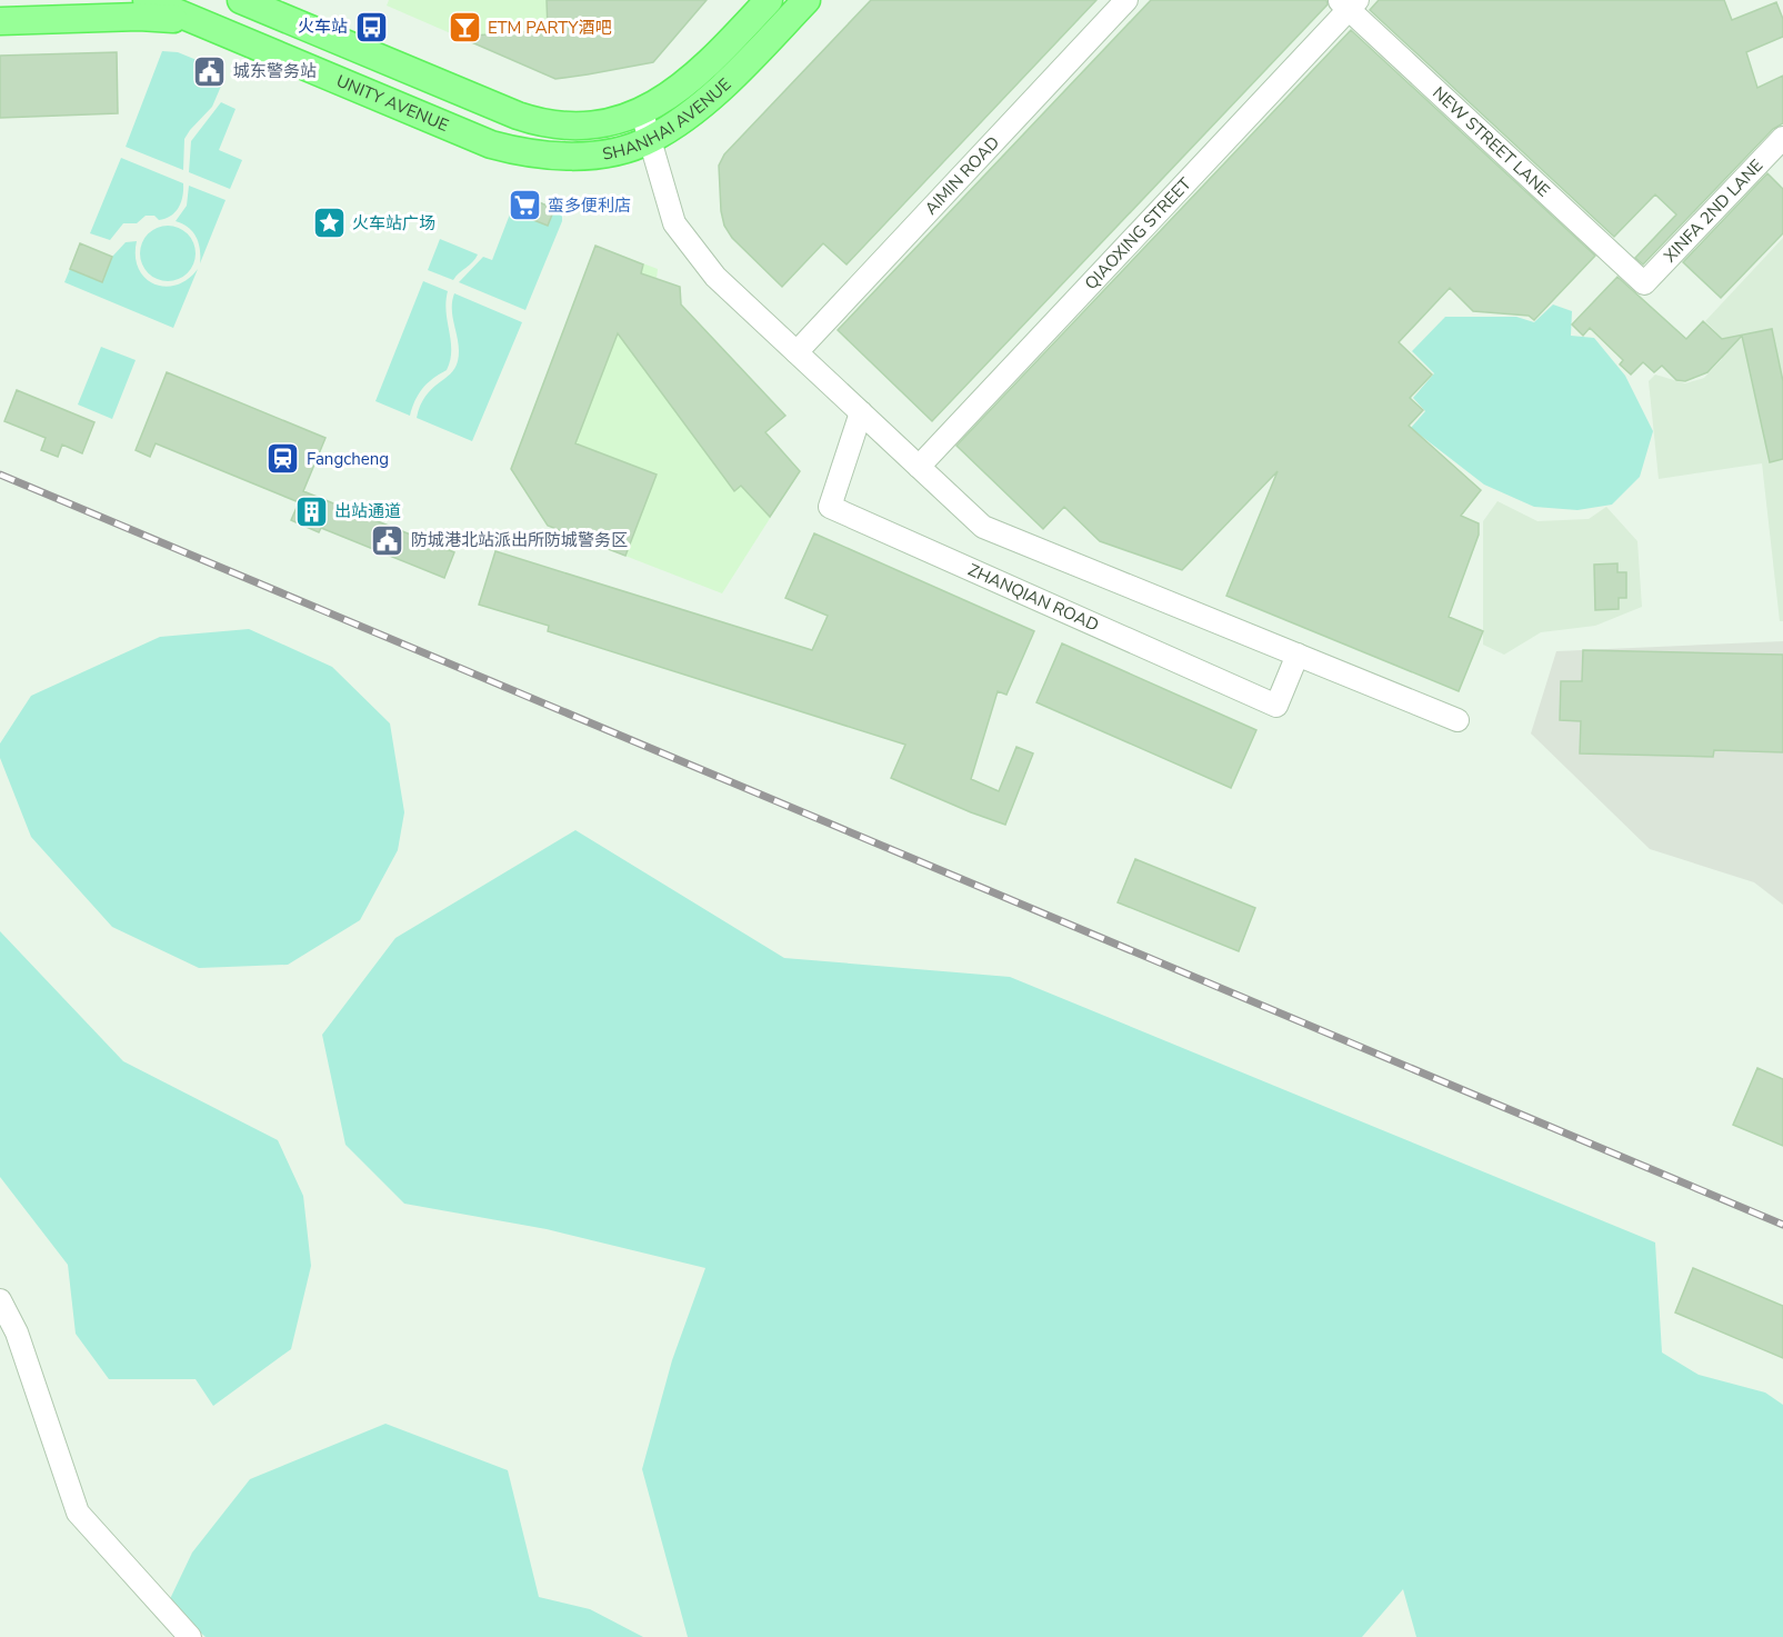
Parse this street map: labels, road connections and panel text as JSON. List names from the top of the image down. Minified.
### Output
{"streets":{"main road":["UNITY AVENUE","SHANHAI AVENUE"],"street":["NEW STREET LANE","AIMIN ROAD","XINFA 2ND LANE","QIAOXING STREET","ZHANQIAN ROAD"]},"crossings":[["UNITY AVENUE","SHANHAI AVENUE"],["NEW STREET LANE","XINFA 2ND LANE"],["NEW STREET LANE","QIAOXING STREET"]],"places":{"bus stop":["火车站"],"bar":["ETM PARTY酒吧"],"public building":["城东警务站","防城港北站派出所防城警务区"],"supermarket":["蛮多便利店"],"place":["火车站广场"],"station":["Fangcheng"],"building":["出站通道"]}}
